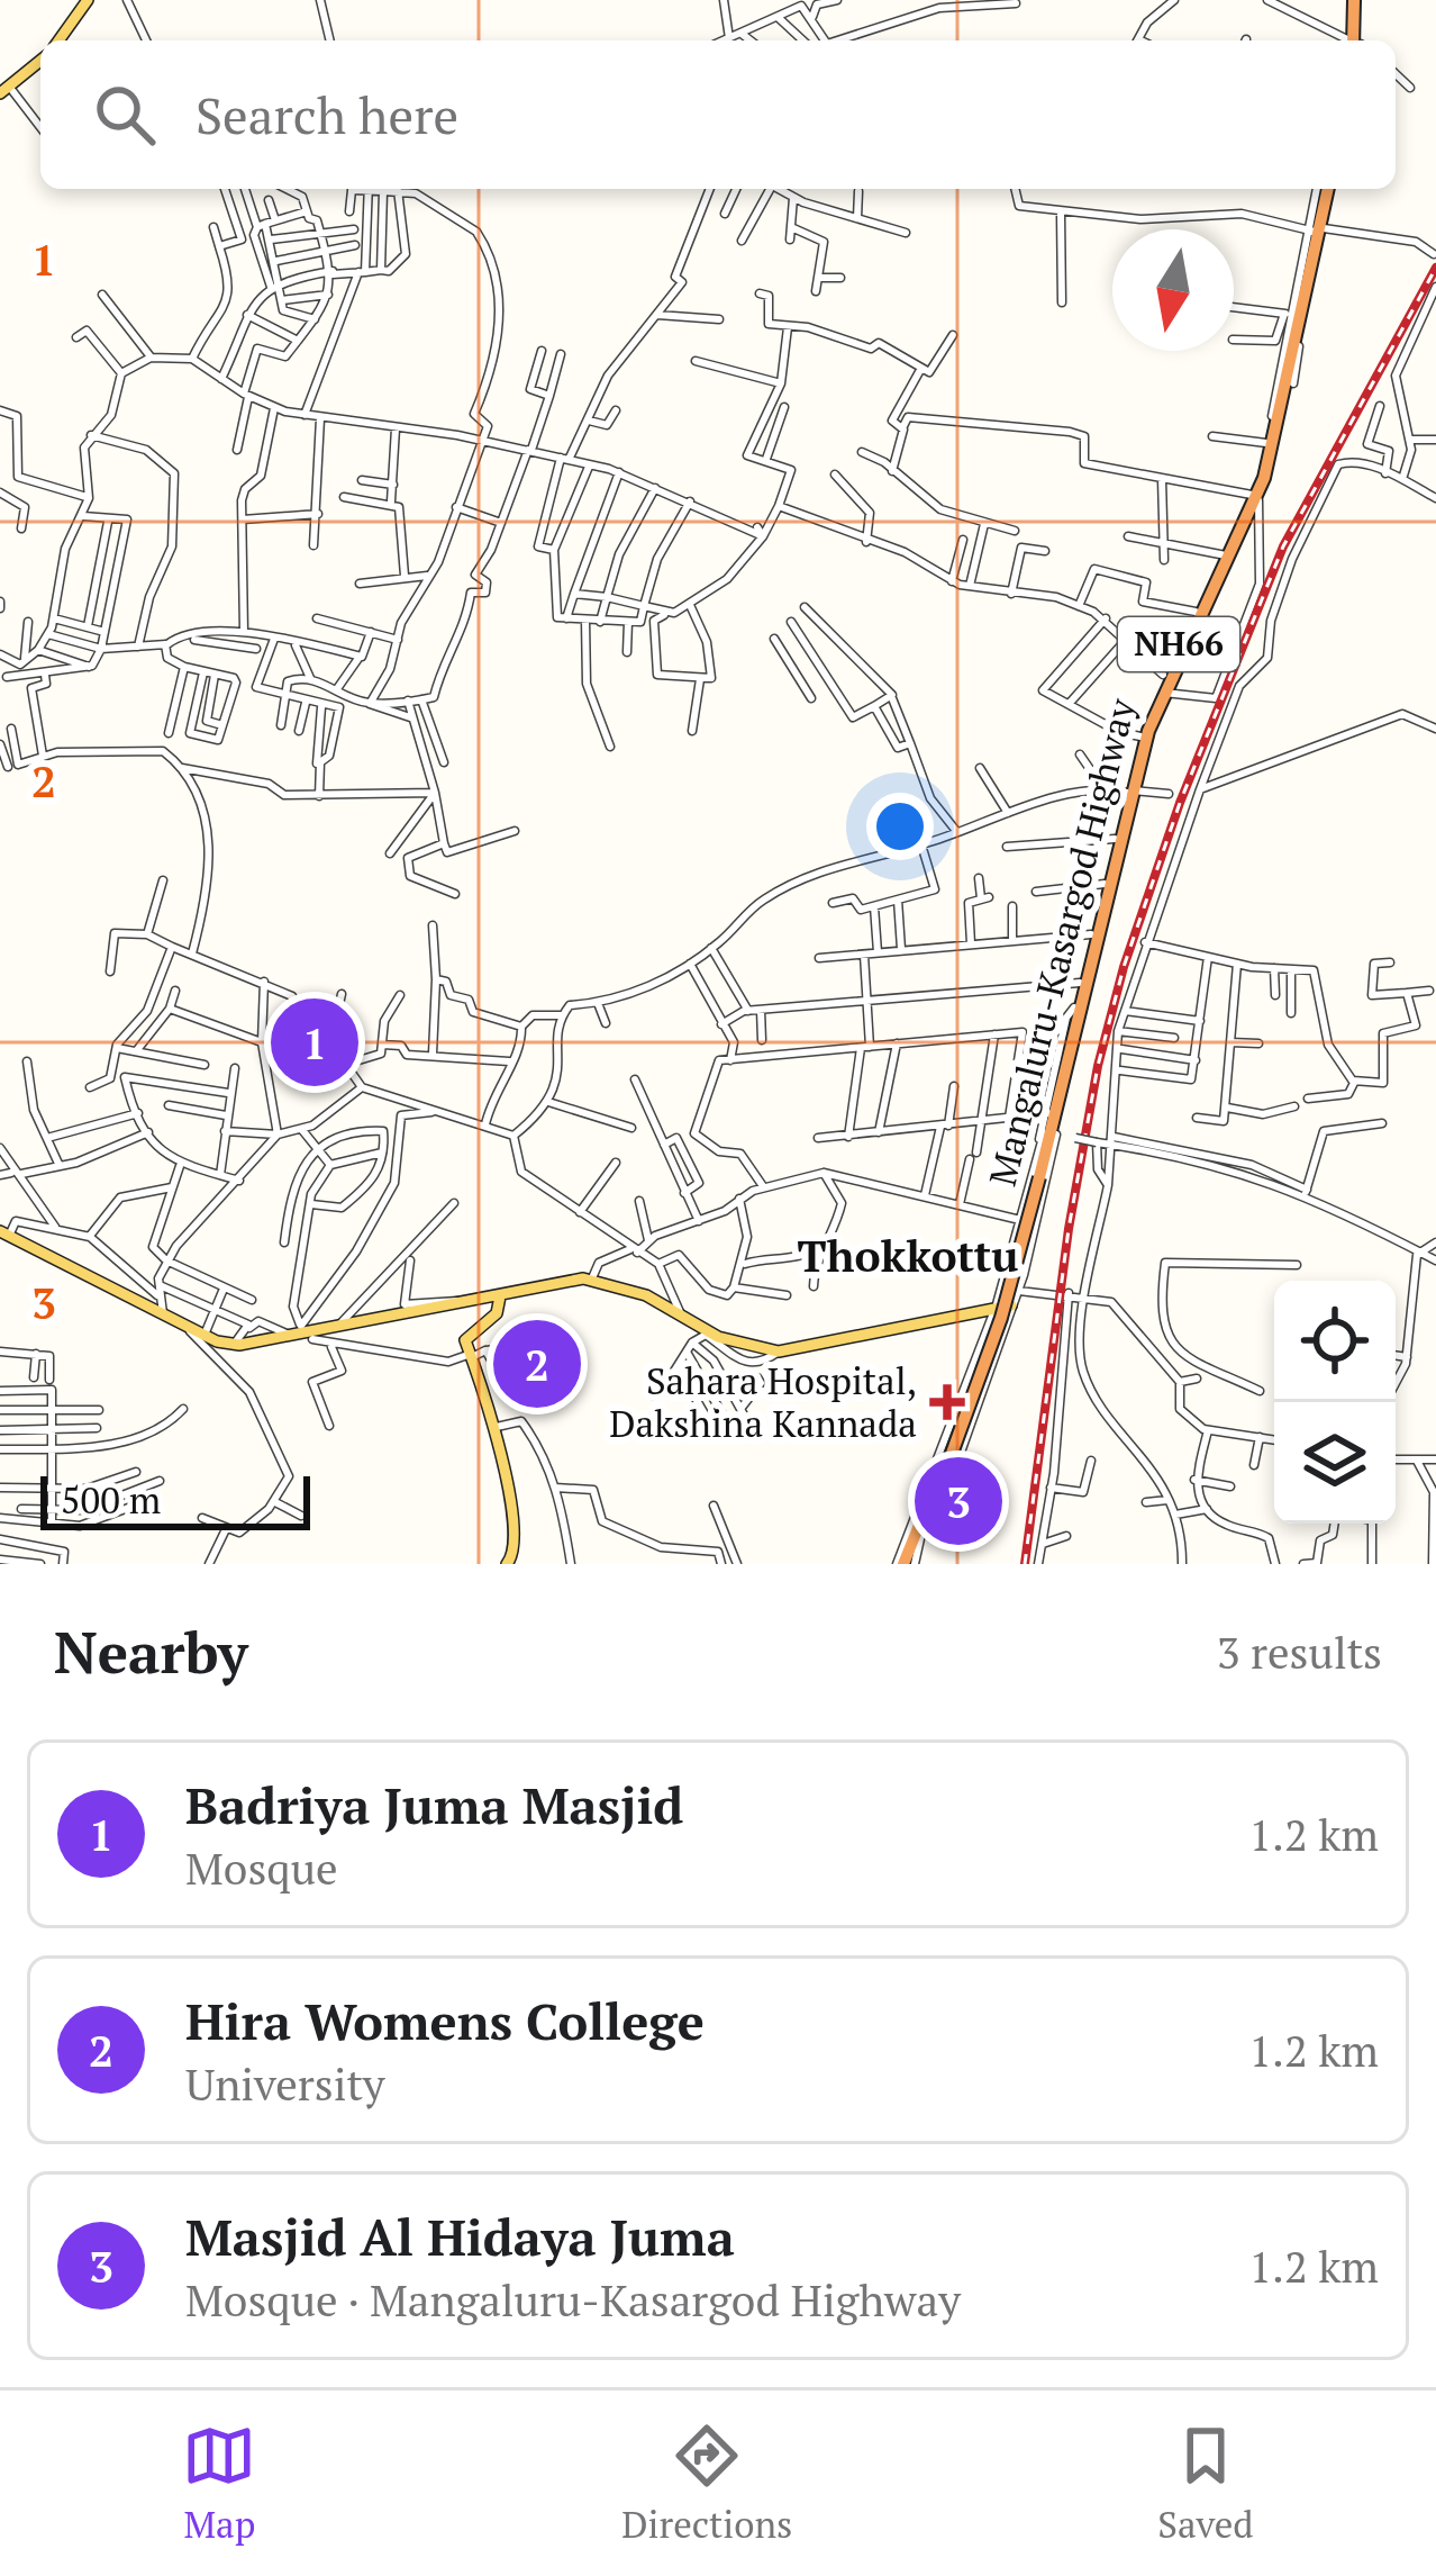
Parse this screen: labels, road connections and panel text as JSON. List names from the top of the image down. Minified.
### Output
{"streets":{"highway":["NH66","Mangaluru-Kasargod Highway"]},"districts":["Thokkottu"],"places":{"health":["Sahara Hospital, Dakshina Kannada"]},"scale_bar":"500 m","north":"bottom","page":{"search":"Search here","pins":["1","2","3"],"scale":"500 m","heading":["Nearby","3 results"],"list":[{"mark":"1","name":"Badriya Juma Masjid","note":"Mosque","value":"1.2 km"},{"mark":"2","name":"Hira Womens College","note":"University","value":"1.2 km"},{"mark":"3","name":"Masjid Al Hidaya Juma","note":"Mosque · Mangaluru-Kasargod Highway","value":"1.2 km"}],"nav":["Map","Directions","Saved"]},"grid":{"rows":["1","2","3"]}}
